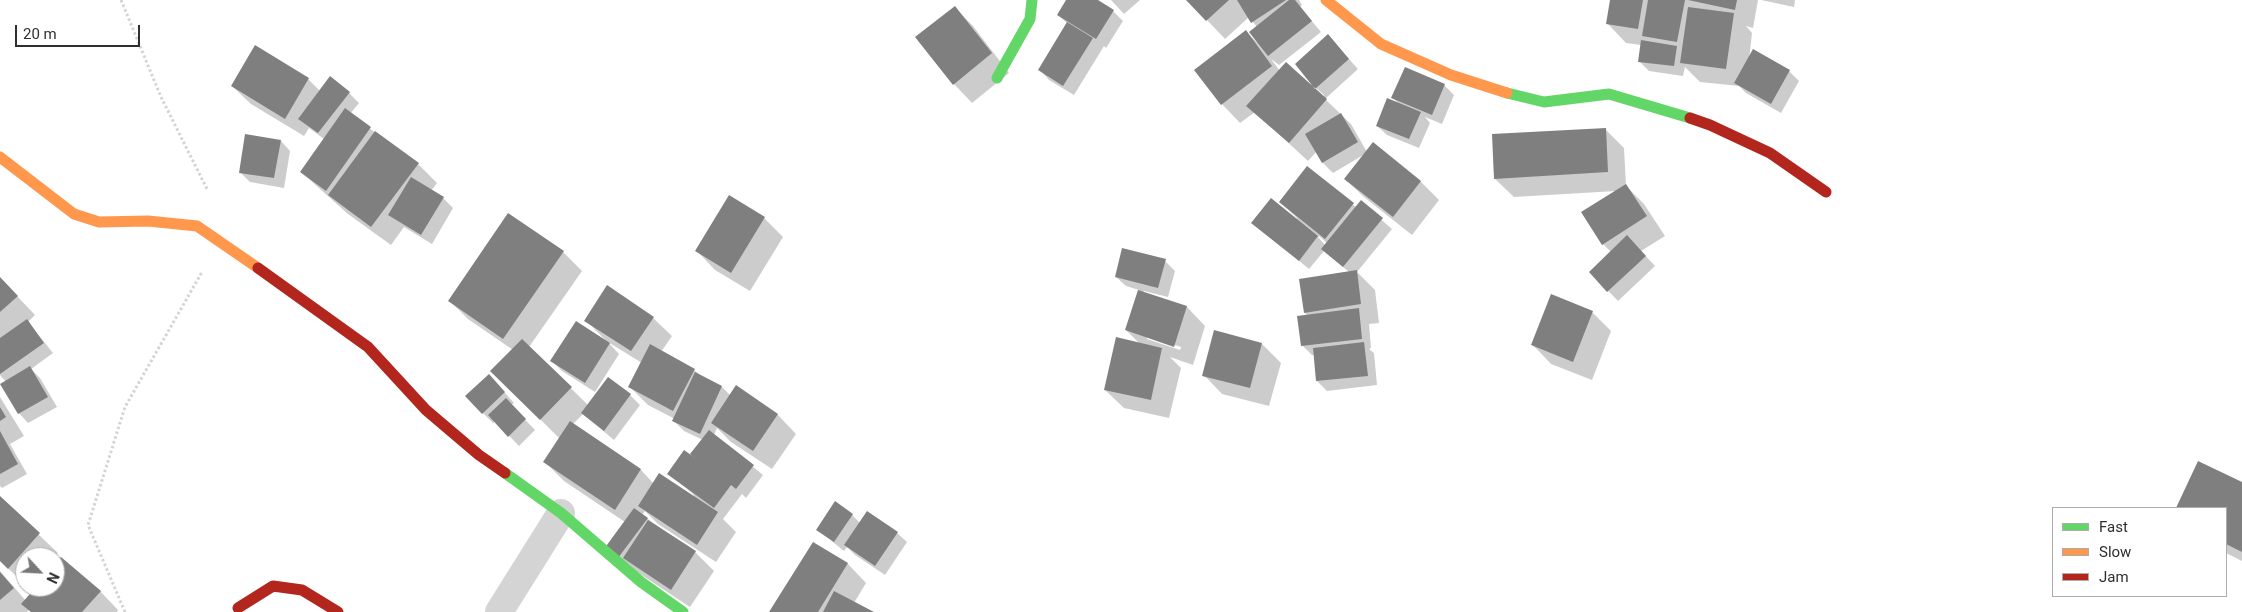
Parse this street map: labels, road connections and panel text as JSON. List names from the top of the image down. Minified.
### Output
{"legend":["Fast","Slow","Jam"],"scale_bar":"20 m","north":"bottom right"}
